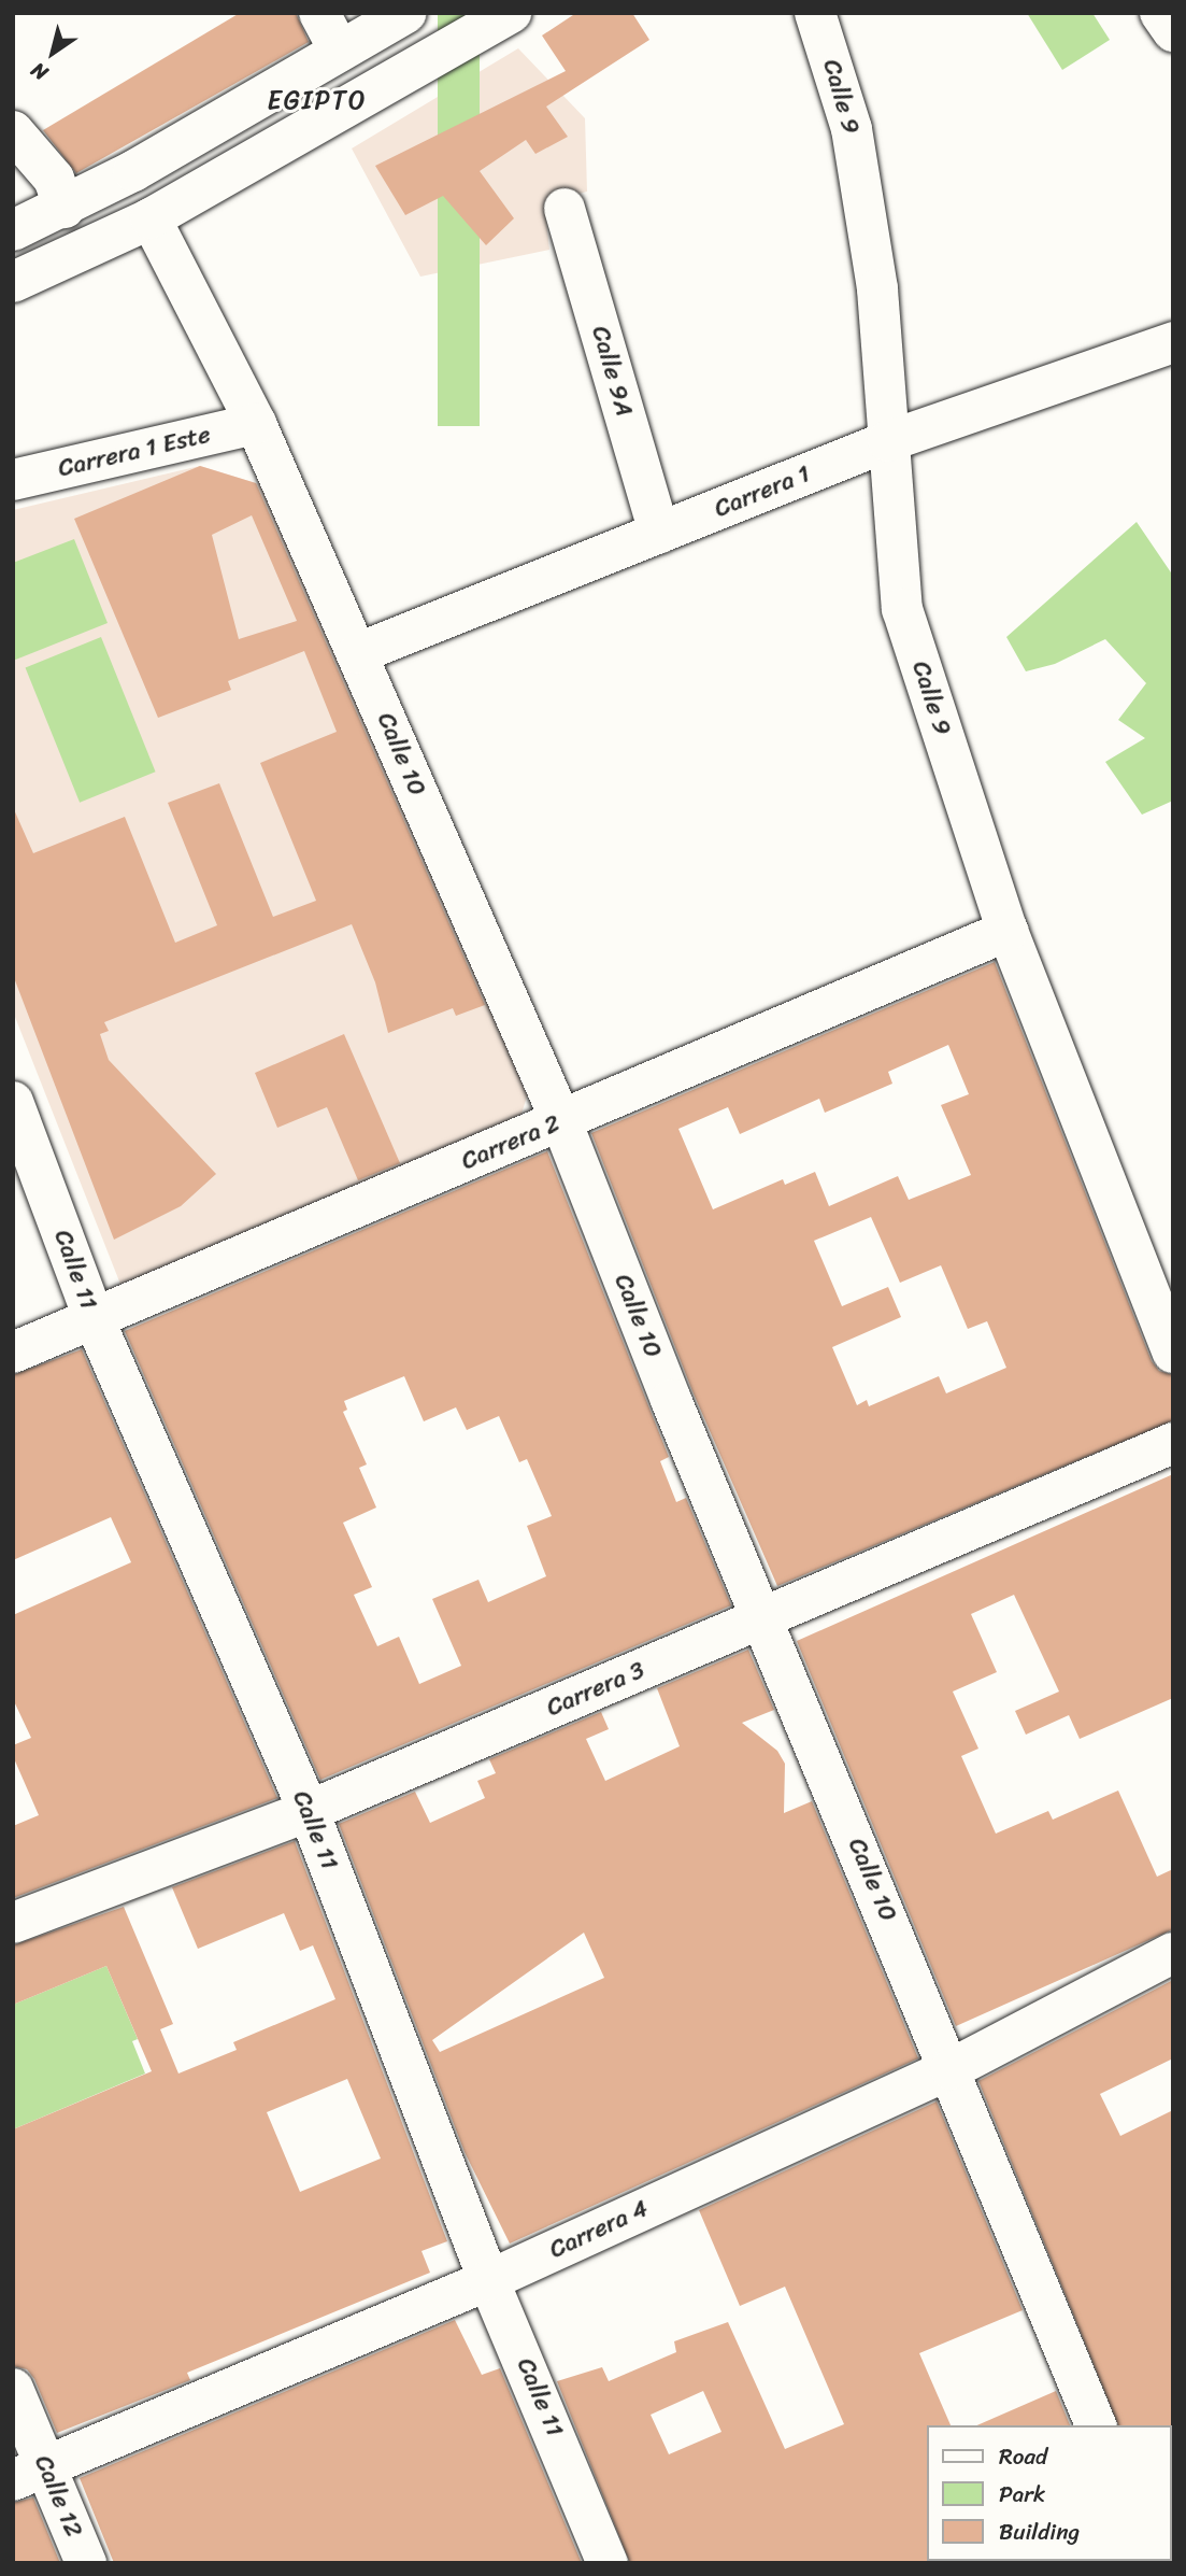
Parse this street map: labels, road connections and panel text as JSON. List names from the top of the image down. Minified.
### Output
{"streets":{"street":["Calle 9","Calle 9A","Carrera 1 Este","Carrera 1","Calle 10","Carrera 2","Calle 11","Carrera 3","Carrera 4","Calle 12"]},"crossings":[["Calle 9","Carrera 1"],["Calle 9","Carrera 2"],["Calle 9A","Carrera 1"],["Carrera 1 Este","Calle 10"],["Carrera 1","Calle 10"],["Calle 10","Carrera 2"],["Calle 10","Carrera 3"],["Calle 10","Carrera 4"],["Carrera 2","Calle 11"],["Calle 11","Carrera 3"],["Calle 11","Carrera 4"],["Carrera 4","Calle 12"]],"districts":["EGIPTO"],"legend":["Road","Park","Building"],"north":"bottom left"}
